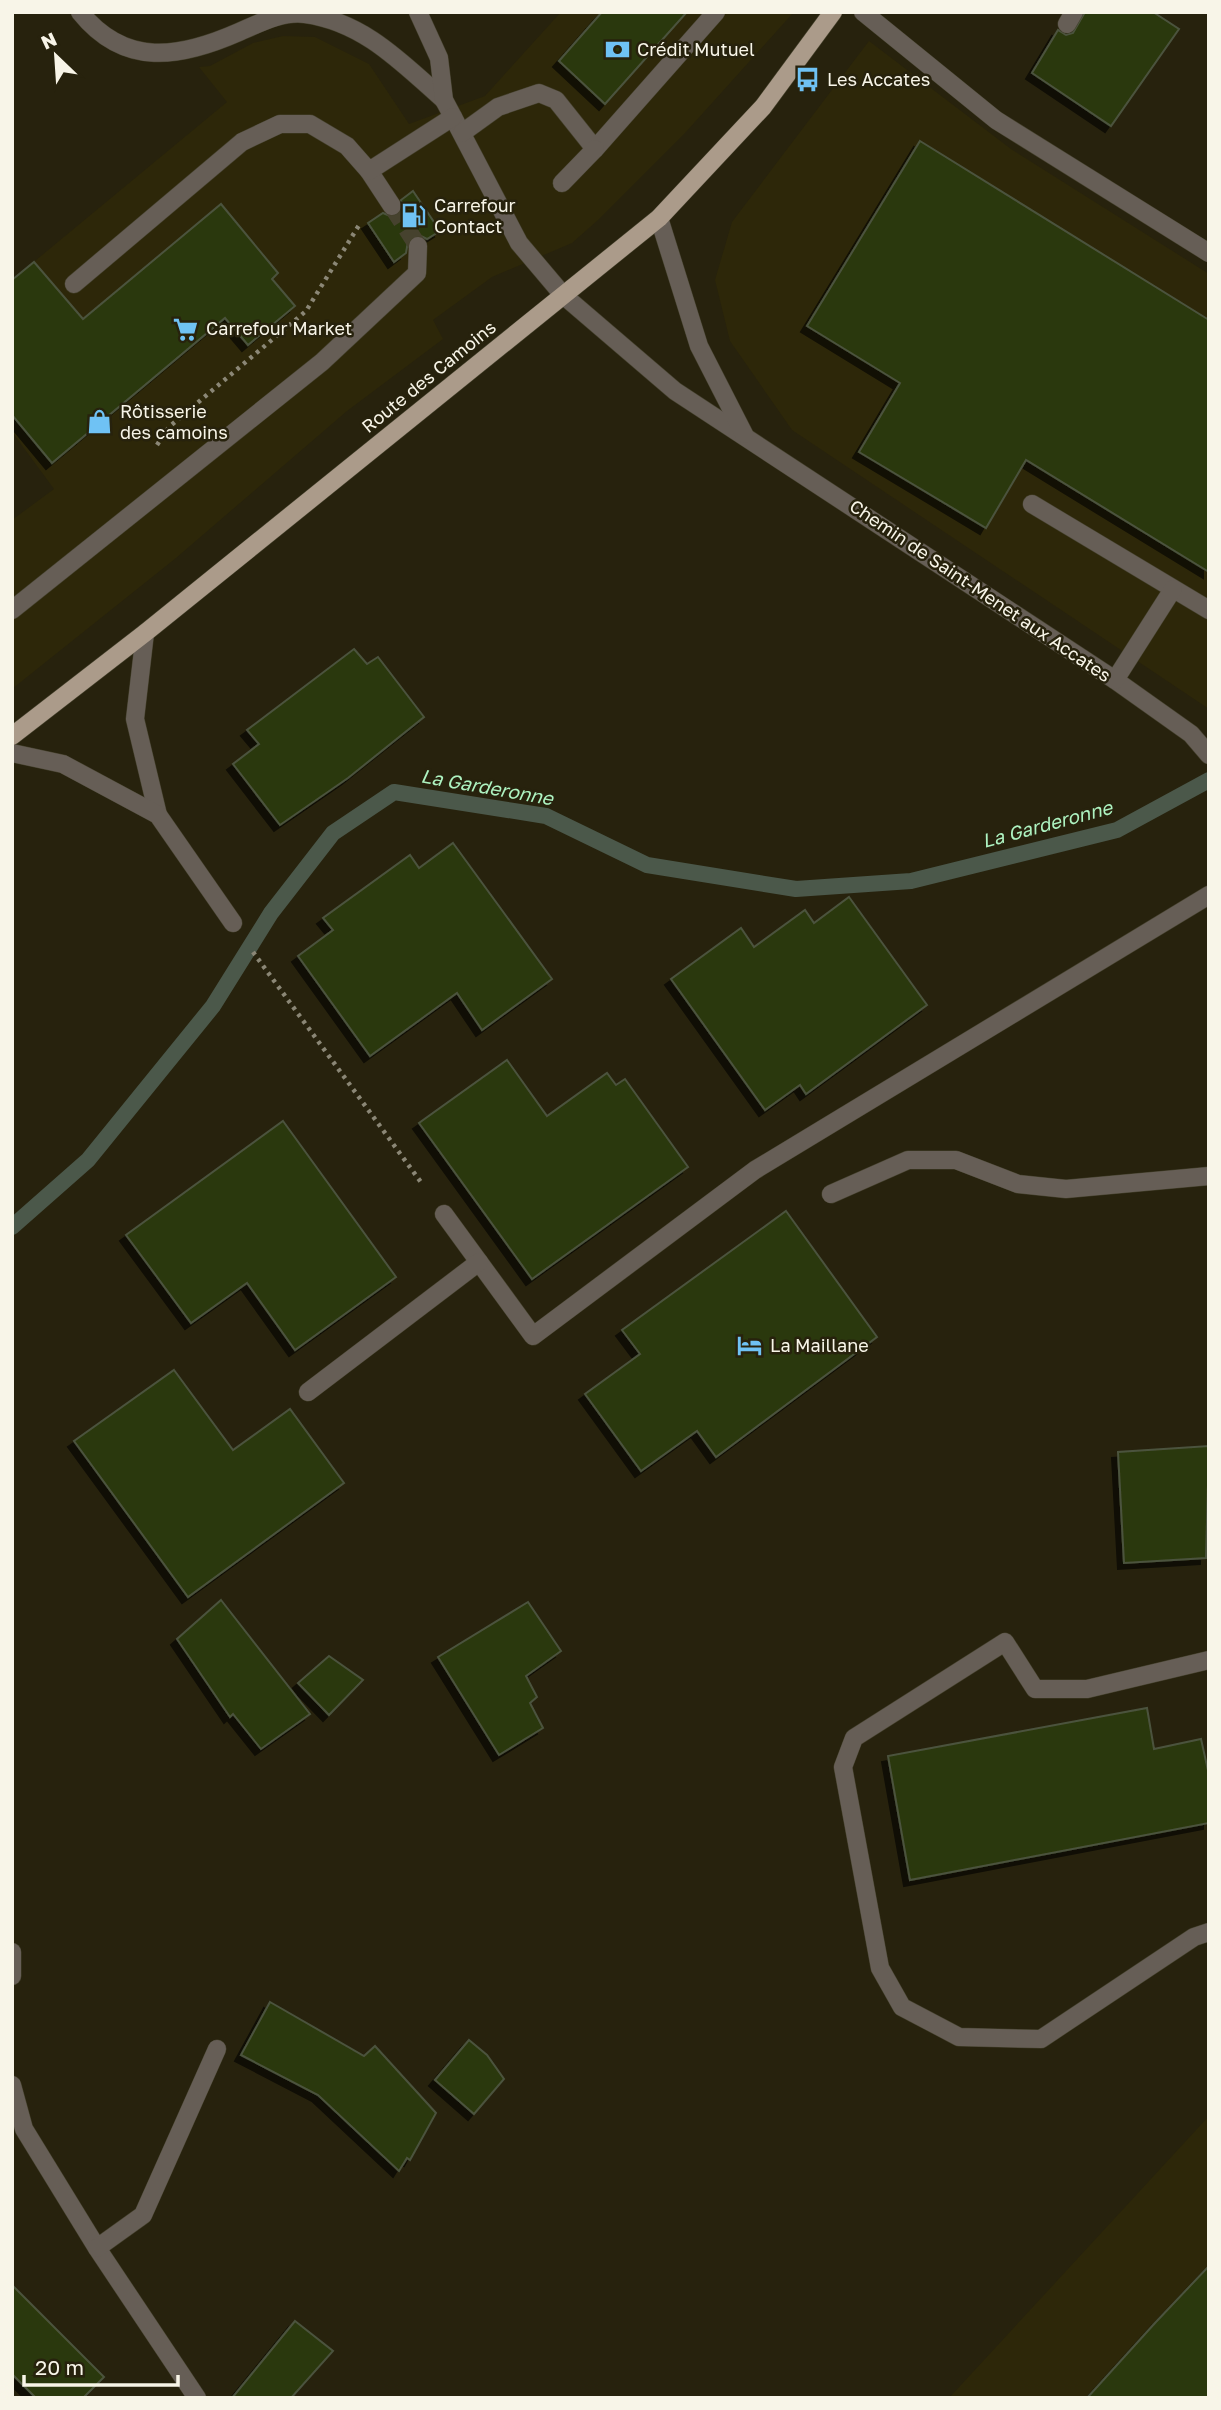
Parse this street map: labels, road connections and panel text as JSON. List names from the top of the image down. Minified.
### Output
{"streets":{"main road":["Route des Camoins"],"street":["Chemin de Saint-Menet aux Accates"]},"crossings":[["Route des Camoins","Chemin de Saint-Menet aux Accates"]],"water":["La Garderonne"],"places":{"bank":["Crédit Mutuel"],"bus stop":["Les Accates"],"fuel station":["Carrefour Contact"],"supermarket":["Carrefour Market"],"shop":["Rôtisserie des camoins"],"hotel":["La Maillane"]},"scale_bar":"20 m","north":"top left"}
